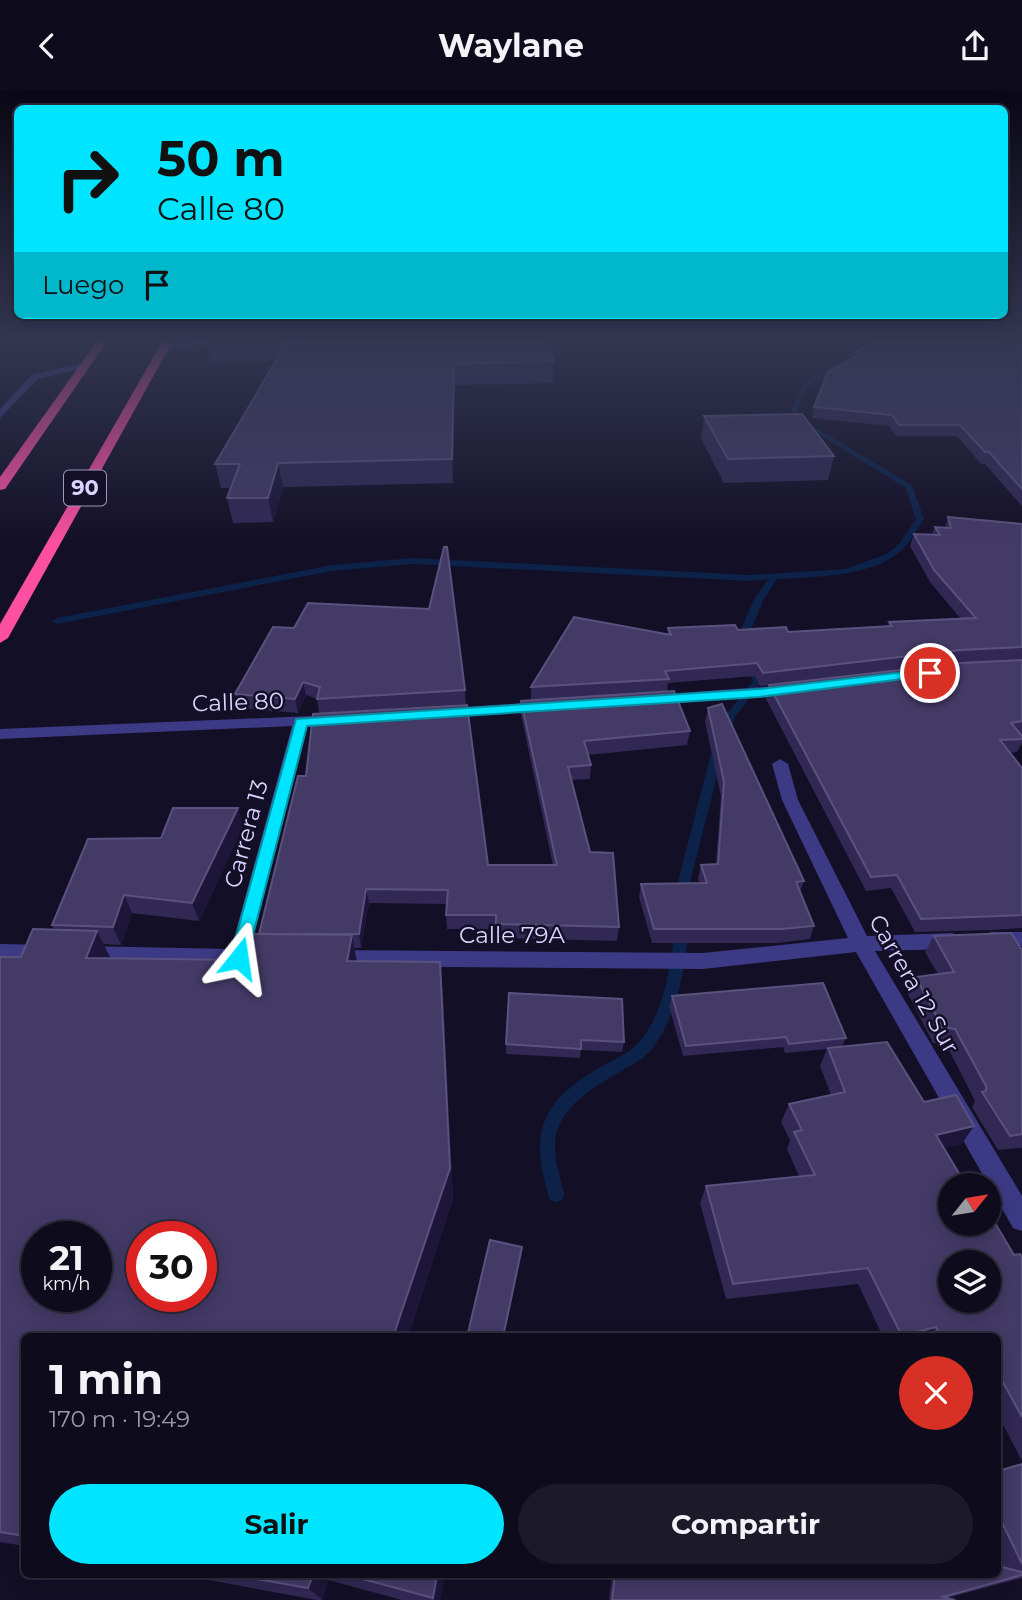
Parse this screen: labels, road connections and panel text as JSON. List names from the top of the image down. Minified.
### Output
{"streets":{"highway":["90"],"street":["Calle 80","Carrera 13","Calle 79A","Carrera 12 Sur"]},"crossings":[["Calle 80","Carrera 13"],["Calle 79A","Carrera 12 Sur"]],"north":"top right","page":{"header":"Waylane","turn":["50 m","Calle 80"],"then":"Luego","speed":"21 km/h","limit":"30","heading":["1 min","170 m · 19:49"],"buttons":["Salir","Compartir"]}}
